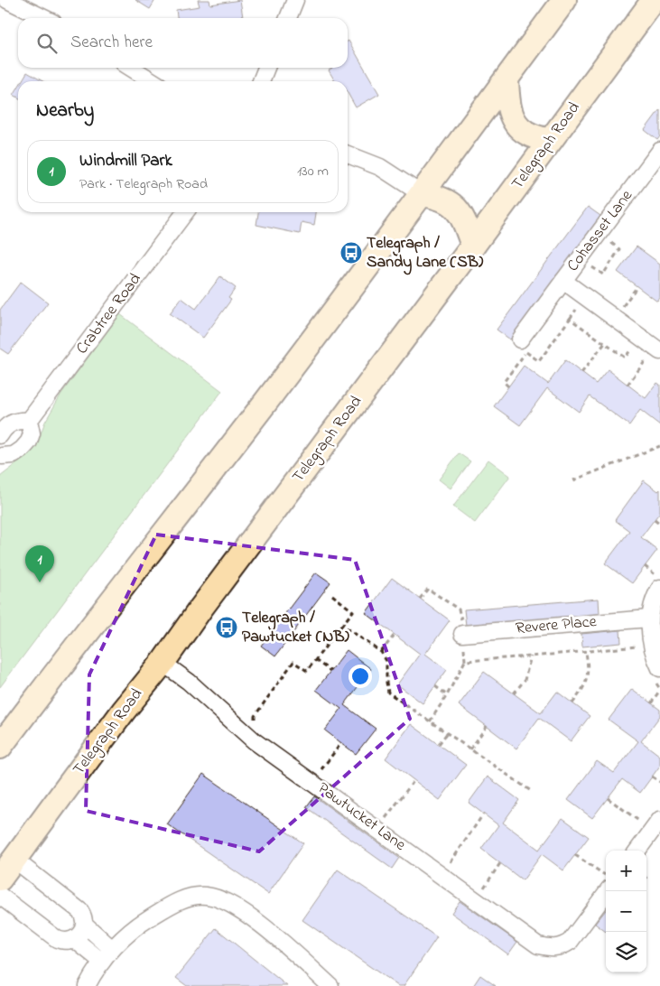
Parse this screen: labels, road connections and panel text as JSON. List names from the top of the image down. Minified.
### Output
{"streets":{"highway":["Telegraph Road"],"street":["Cohasset Lane","Crabtree Road","Revere Place","Pawtucket Lane"]},"crossings":[["Telegraph Road","Pawtucket Lane"]],"places":{"bus stop":["Telegraph / Sandy Lane (SB)","Telegraph / Pawtucket (NB)"]},"page":{"search":"Search here","heading":"Nearby","list":[{"mark":"1","name":"Windmill Park","note":"Park · Telegraph Road","value":"130 m"}],"pins":"1","map_buttons":["+","−"]}}
